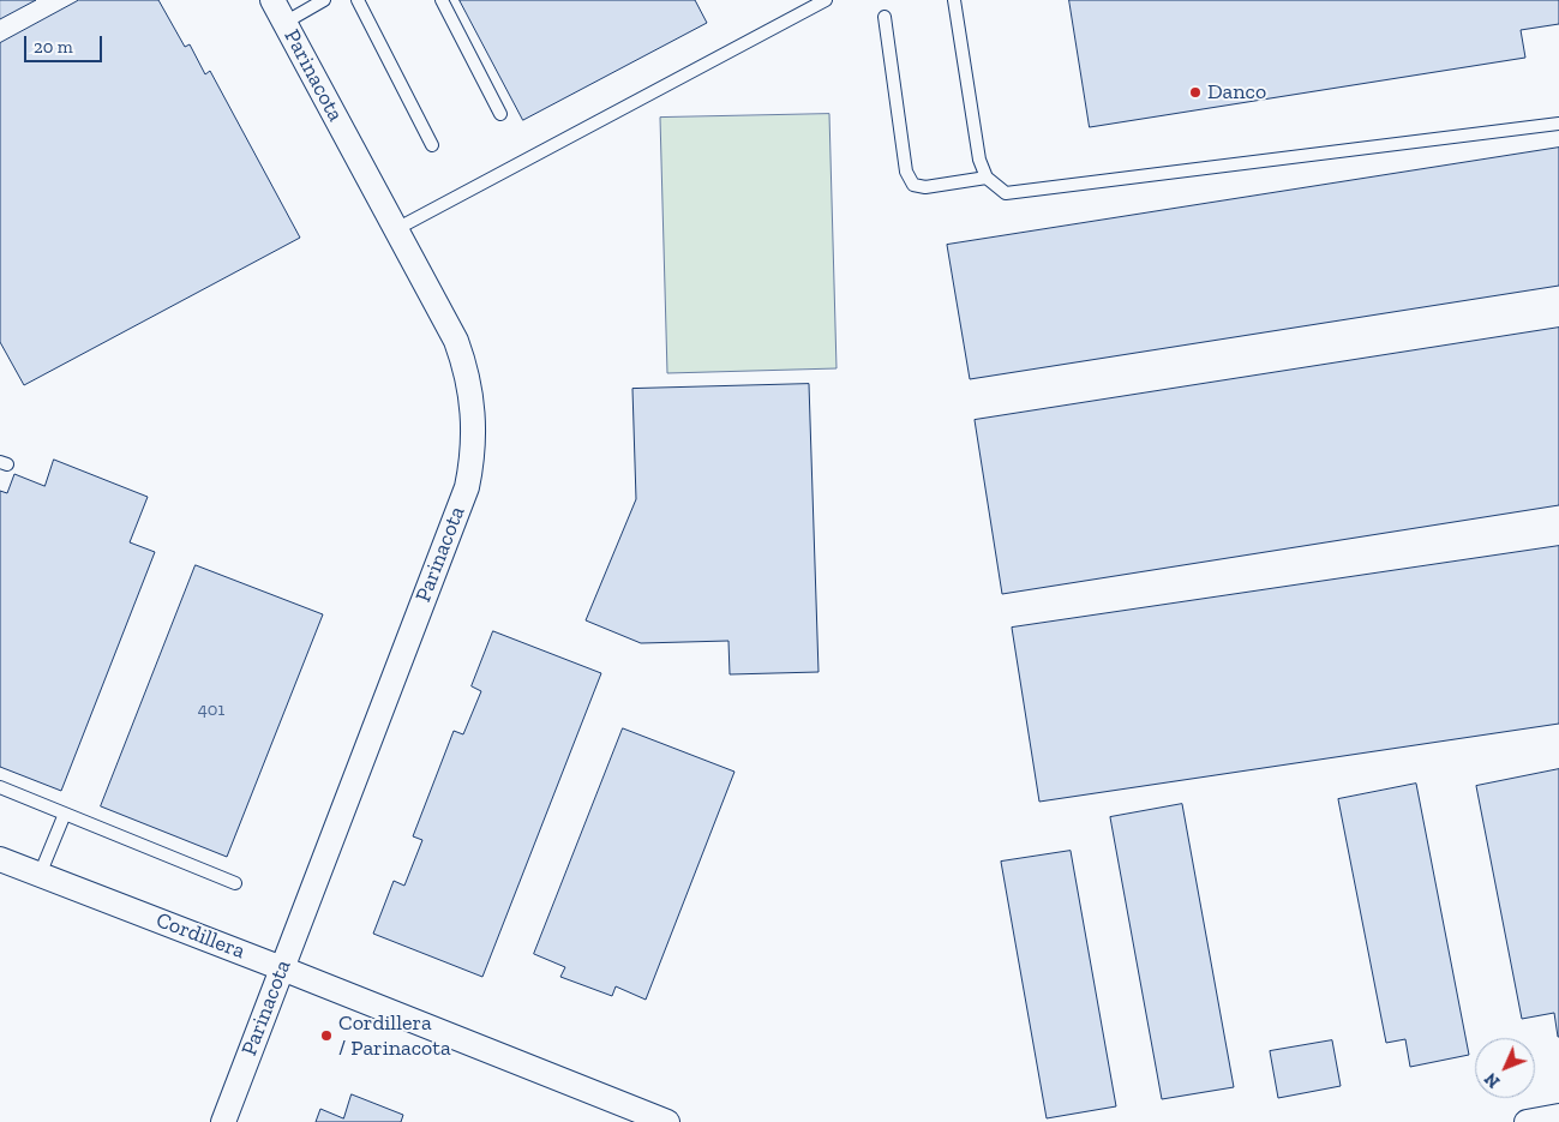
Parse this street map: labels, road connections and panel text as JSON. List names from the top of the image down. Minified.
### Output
{"streets":{"street":["Parinacota","Cordillera"]},"crossings":[["Parinacota","Cordillera"]],"places":["Danco","Cordillera / Parinacota"],"house_numbers":["401"],"scale_bar":"20 m","north":"bottom left"}
